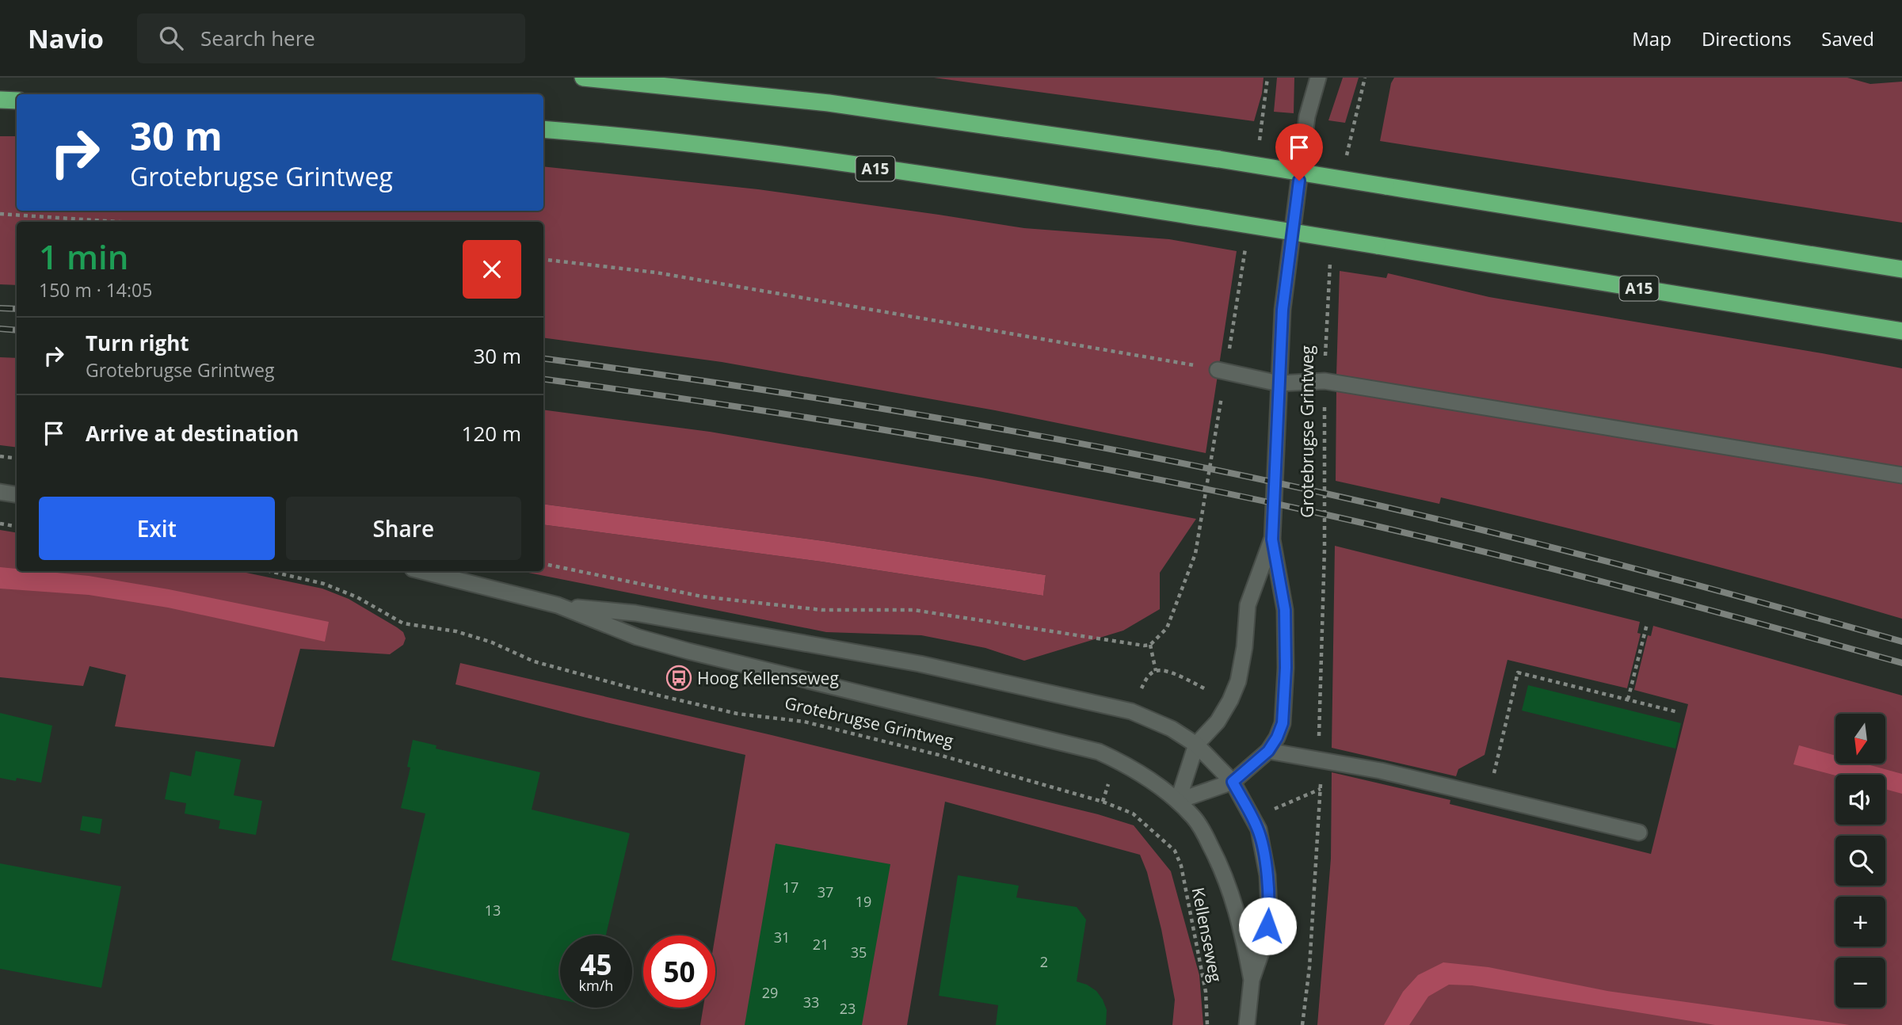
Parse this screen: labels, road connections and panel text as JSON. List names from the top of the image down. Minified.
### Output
{"streets":{"highway":["A15"],"main road":["Grotebrugse Grintweg"],"path":["Kellenseweg"]},"crossings":[["Grotebrugse Grintweg","Kellenseweg"]],"places":{"bus stop":["Hoog Kellenseweg"]},"house_numbers":["17","37","19","13","31","21","35","2","29","33","23"],"north":"bottom","page":{"header":"Navio","search":"Search here","nav":["Map","Directions","Saved"],"turn":["30 m","Grotebrugse Grintweg"],"heading":["1 min","150 m · 14:05"],"list":[{"name":"Turn right","note":"Grotebrugse Grintweg","value":"30 m"},{"name":"Arrive at destination","value":"120 m"}],"buttons":["Exit","Share"],"map_buttons":["+","−"],"speed":"45 km/h","limit":"50"}}
